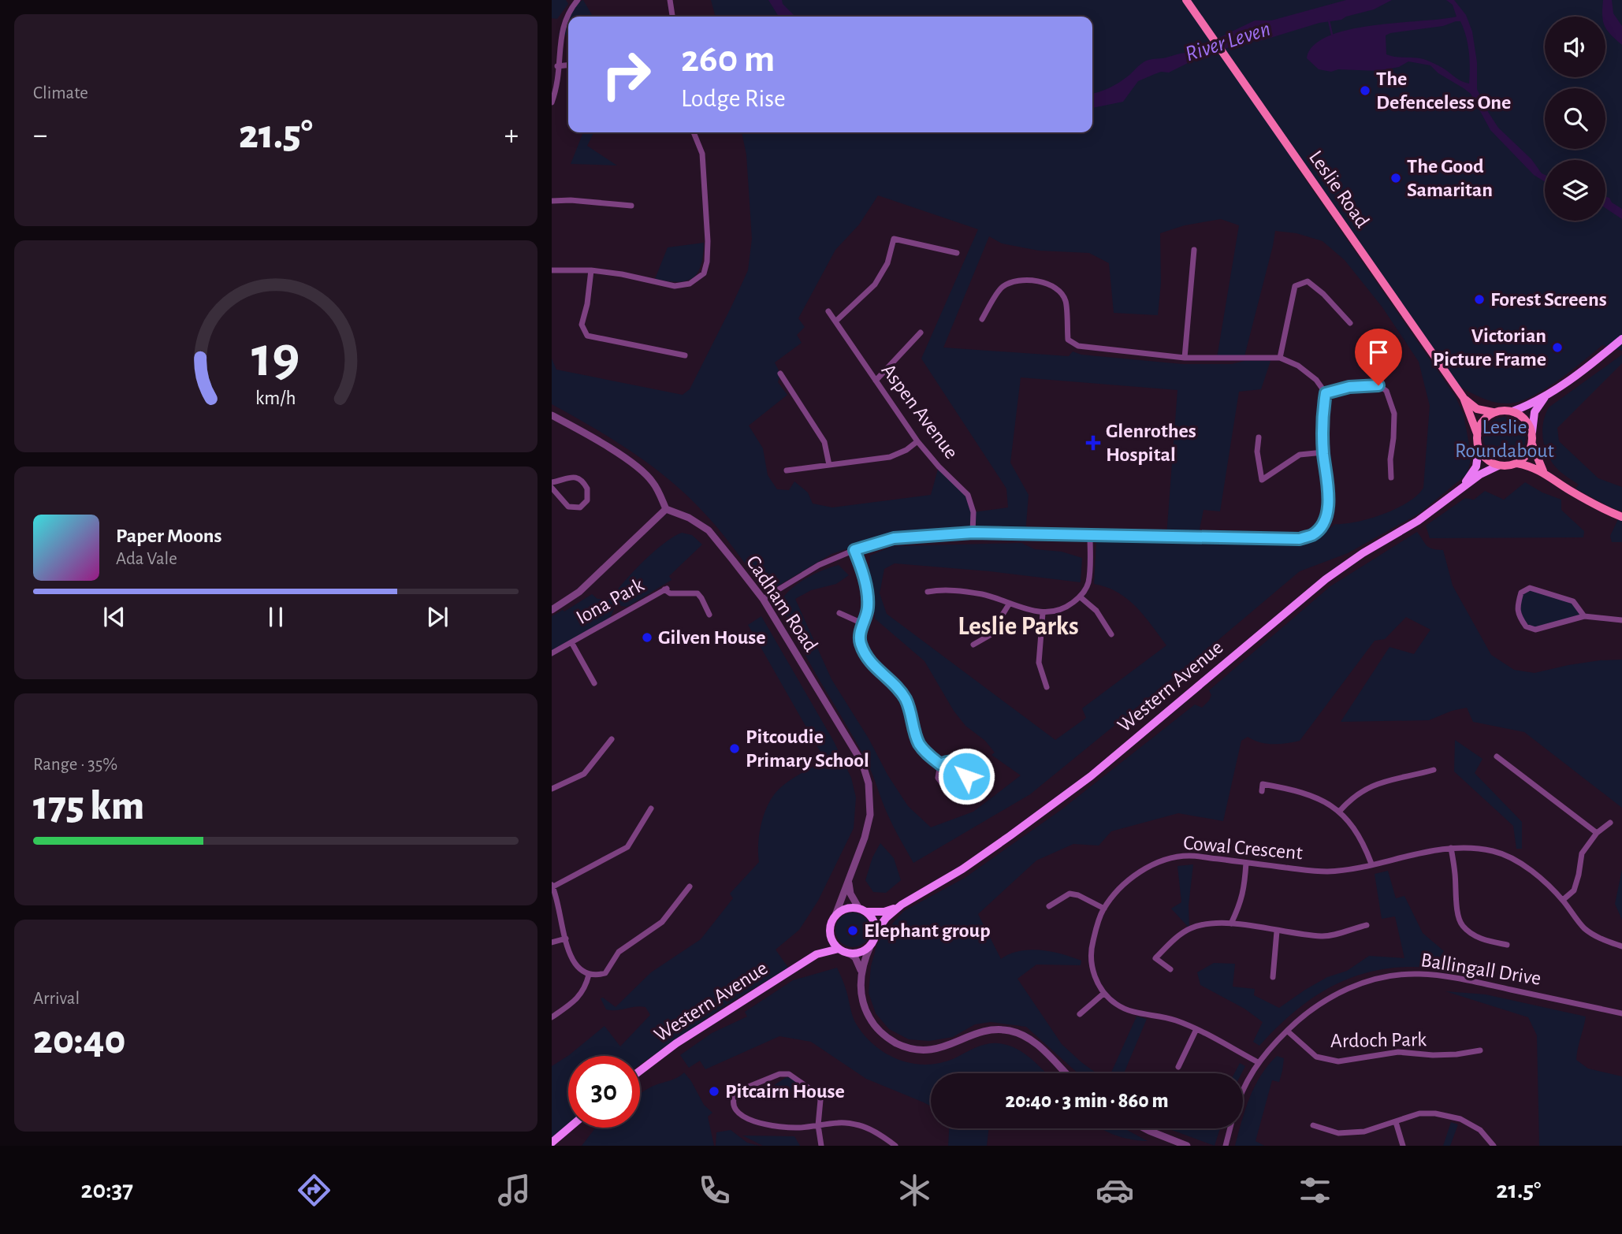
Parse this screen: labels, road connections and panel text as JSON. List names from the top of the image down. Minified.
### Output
{"streets":{"main road":["Leslie Road","Western Avenue"],"street":["Aspen Avenue","Iona Park","Cadham Road","Cowal Crescent","Ballingall Drive","Ardoch Park"]},"crossings":[["Cadham Road","Western Avenue"],["Ballingall Drive","Ardoch Park"]],"districts":["Leslie Parks"],"water":["River Leven"],"parks":["Leslie Roundabout"],"places":{"other":["The Defenceless One","The Good Samaritan","Forest Screens","Victorian Picture Frame","Gilven House","Pitcoudie Primary School","Elephant group","Pitcairn House"],"health":["Glenrothes Hospital"]},"page":{"tile":["Climate",["Range · 35%","175 km"],["Arrival","20:40"]],"turn":["260 m","Lodge Rise"],"heat":["−","21.5°","+"],"song":["Paper Moons","Ada Vale"],"limit":"30","trip":"20:40 · 3 min · 860 m","tabs":["20:37","21.5°"],"gauge":["19","km/h"]}}
